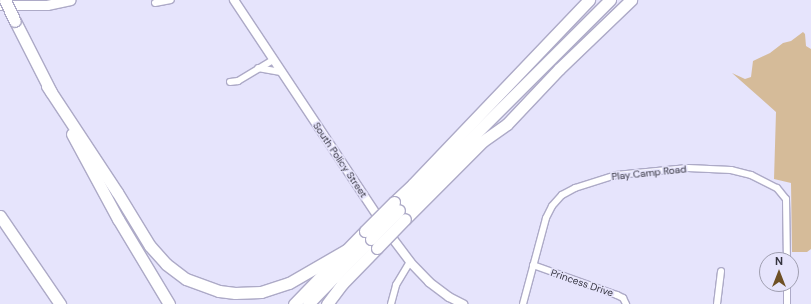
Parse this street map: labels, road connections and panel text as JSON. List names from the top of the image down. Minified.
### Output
{"streets":{"street":["South Policy Street","Play Camp Road","Princess Drive"]},"crossings":[["Play Camp Road","Princess Drive"]],"north":"top"}
